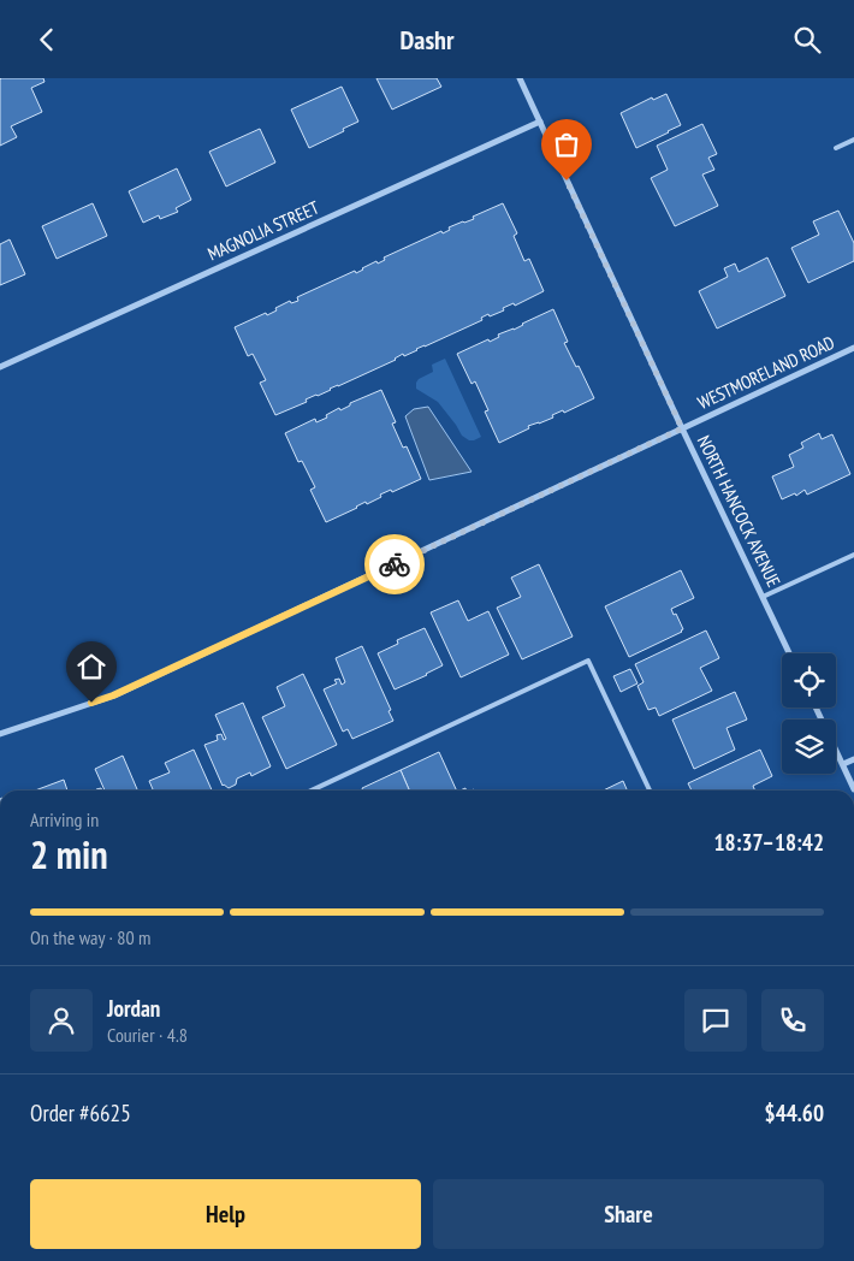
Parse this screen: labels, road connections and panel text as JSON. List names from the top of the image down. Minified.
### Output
{"streets":{"street":["MAGNOLIA STREET","WESTMORELAND ROAD","NORTH HANCOCK AVENUE"]},"crossings":[["MAGNOLIA STREET","NORTH HANCOCK AVENUE"],["WESTMORELAND ROAD","NORTH HANCOCK AVENUE"]],"page":{"header":"Dashr","heading":["2 min","Arriving in","18:37–18:42"],"panel":["Jordan","Courier · 4.8","Order #6625","$44.60"],"bar":"On the way · 80 m","buttons":["Help","Share"]}}
